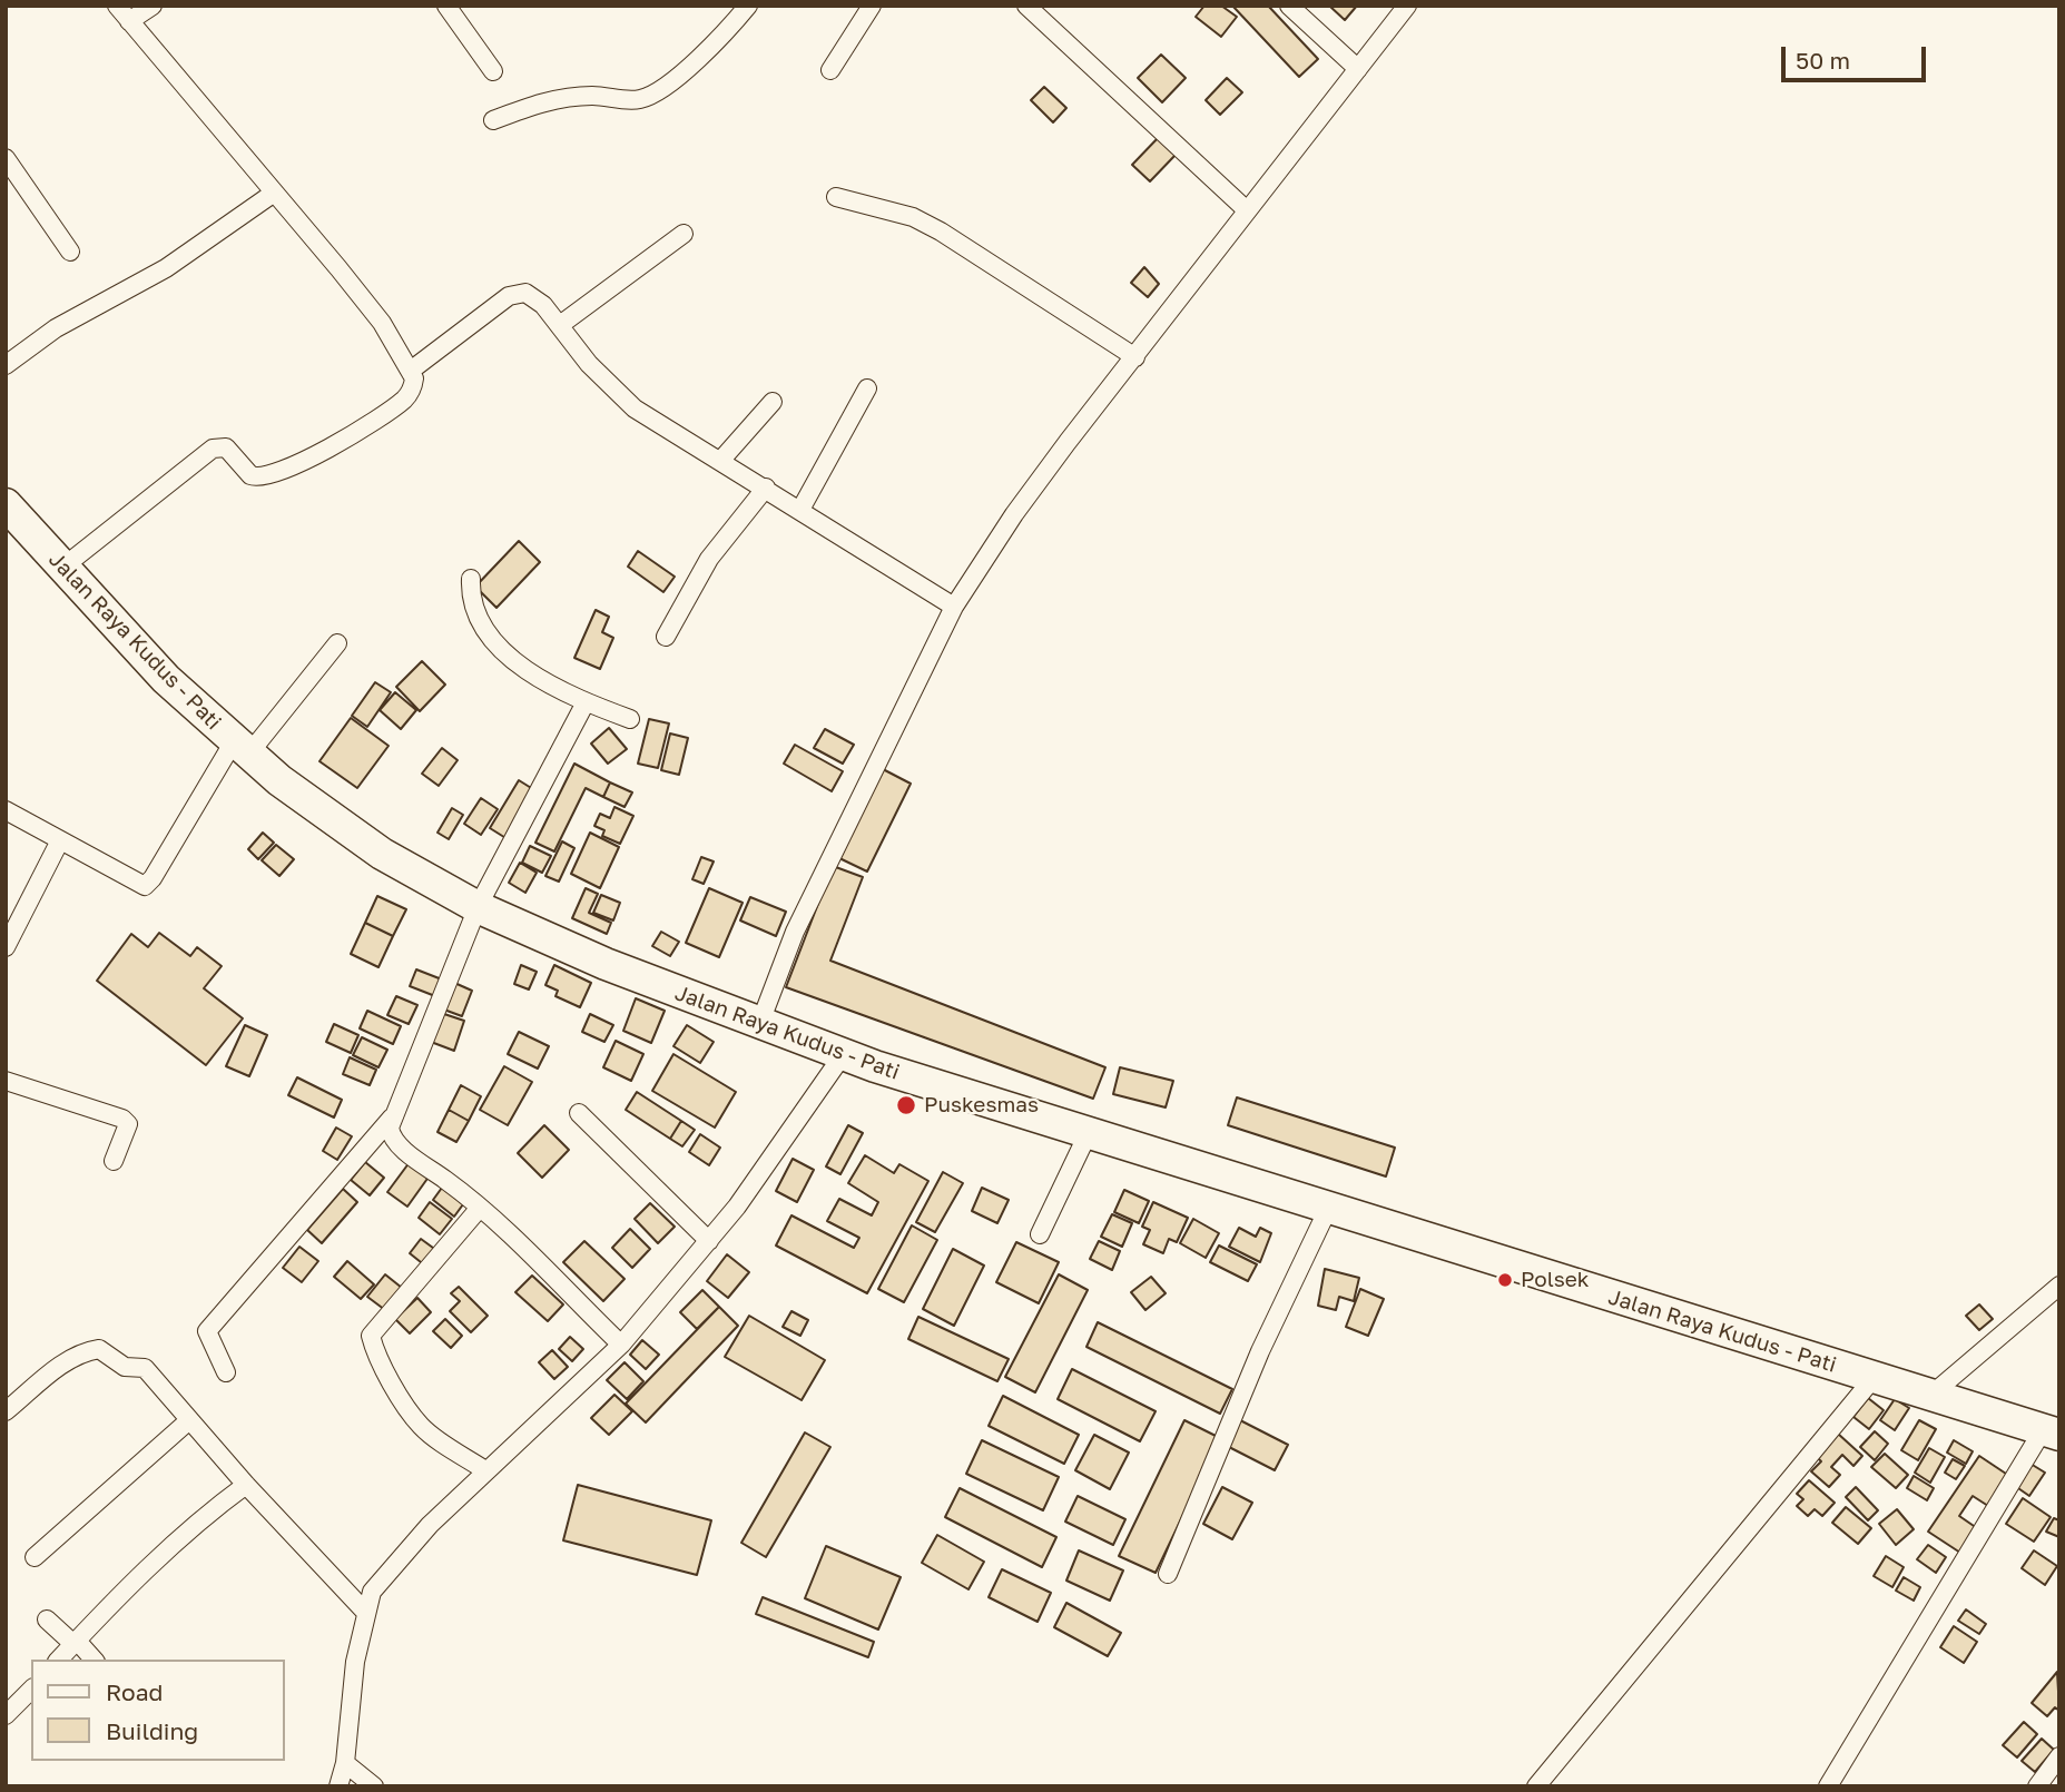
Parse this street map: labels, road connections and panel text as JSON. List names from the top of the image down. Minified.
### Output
{"streets":{"highway":["Jalan Raya Kudus - Pati"]},"places":["Puskesmas","Polsek"],"legend":["Road","Building"],"scale_bar":"50 m"}
